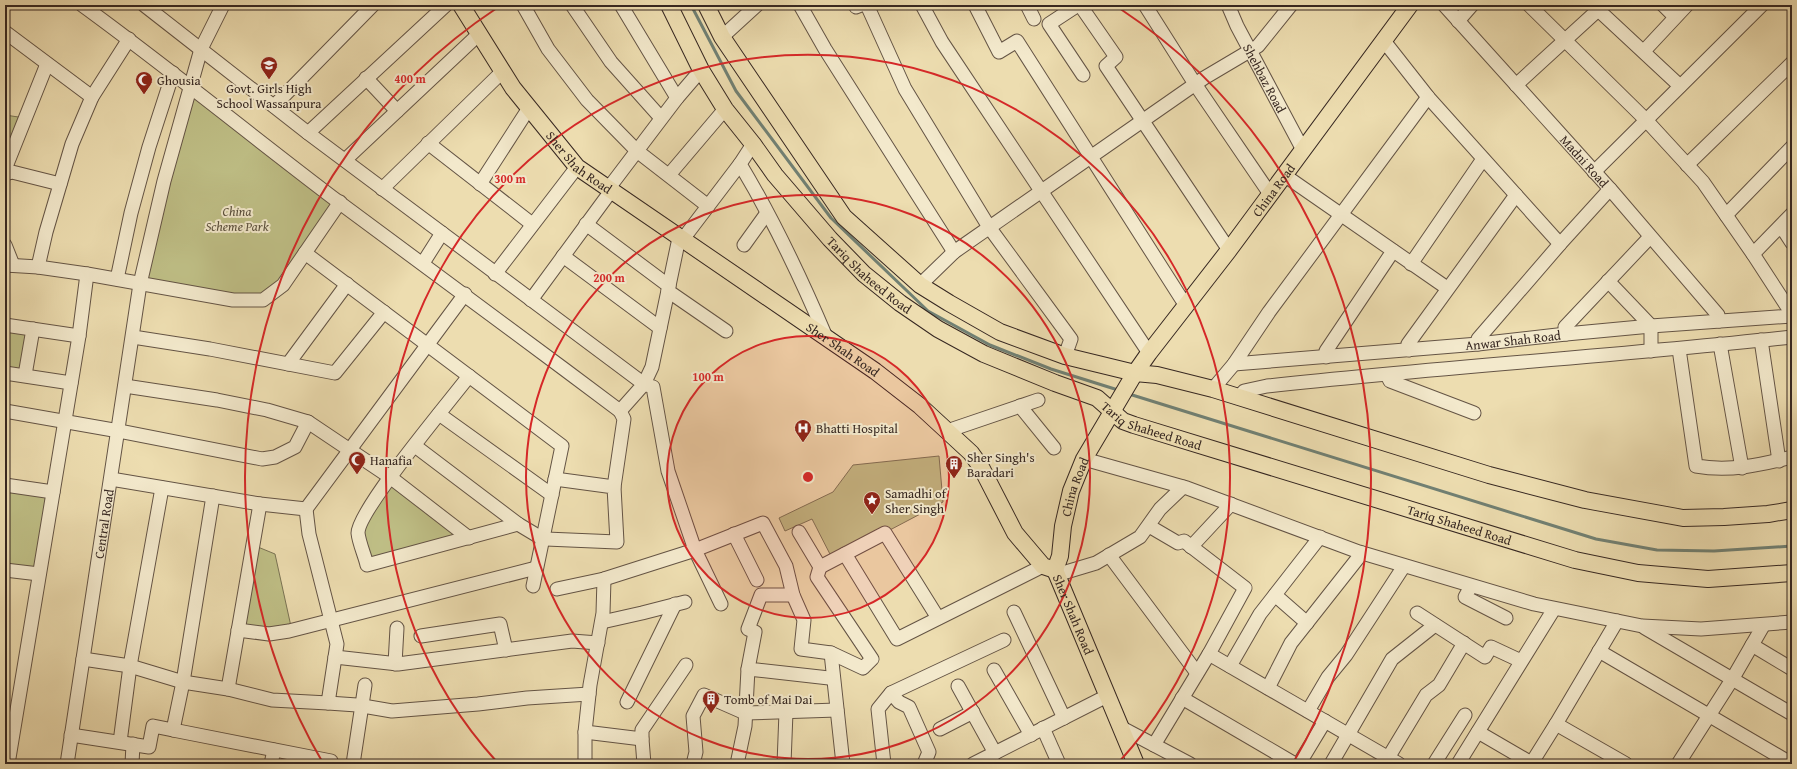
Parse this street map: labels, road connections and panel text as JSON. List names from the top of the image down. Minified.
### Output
{"streets":{"main road":["Sher Shah Road","China Road","Tariq Shaheed Road"],"street":["Shehbaz Road","Madni Road","Anwar Shah Road","Central Road"]},"crossings":[["Shehbaz Road","China Road"],["Sher Shah Road","China Road"],["Madni Road","Anwar Shah Road"],["China Road","Tariq Shaheed Road"],["Tariq Shaheed Road","Anwar Shah Road"]],"parks":["China Scheme Park"],"places":{"school or university":["Govt. Girls High School Wassanpura"],"mosque":["Ghousia","Hanafia"],"hospital":["Bhatti Hospital"],"building":["Sher Singh's Baradari","Tomb of Mai Dai"],"place":["Samadhi of Sher Singh"]},"rings":["400 m","300 m","200 m","100 m"]}
